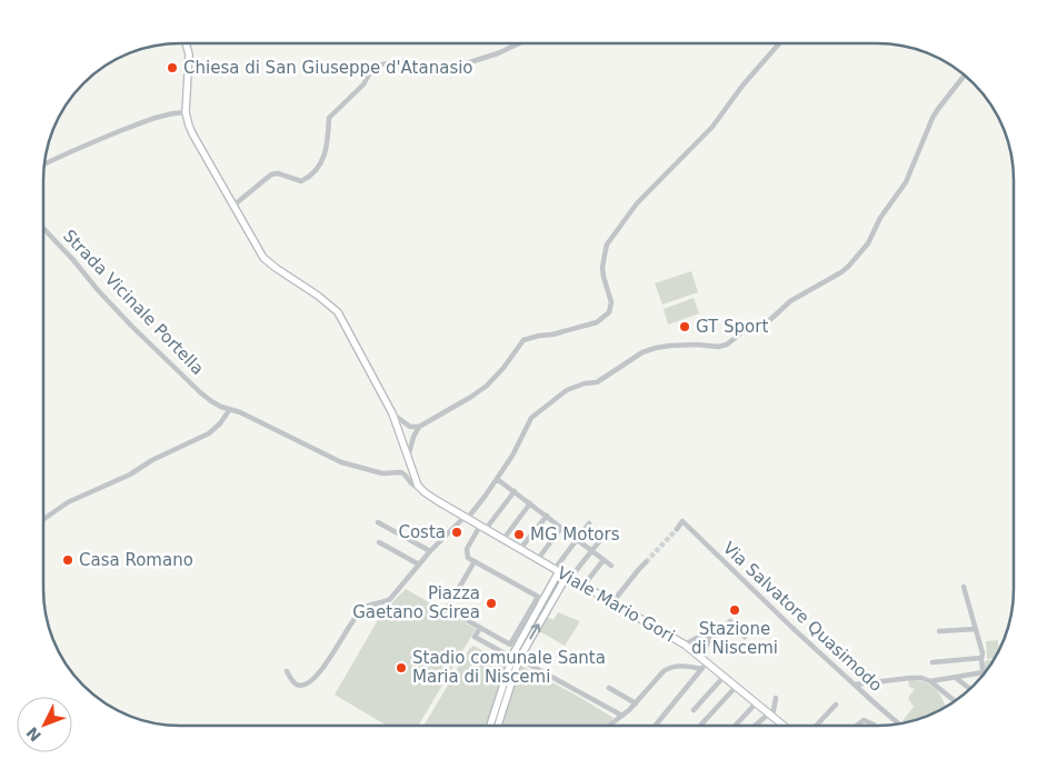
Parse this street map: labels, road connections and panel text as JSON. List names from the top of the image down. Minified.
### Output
{"streets":{"main road":["Viale Mario Gori"],"street":["Strada Vicinale Portella","Via Salvatore Quasimodo"]},"crossings":[["Strada Vicinale Portella","Viale Mario Gori"]],"places":["Chiesa di San Giuseppe d'Atanasio","GT Sport","Costa","MG Motors","Casa Romano","Piazza Gaetano Scirea","Stazione di Niscemi","Stadio comunale Santa Maria di Niscemi"],"north":"bottom left"}
